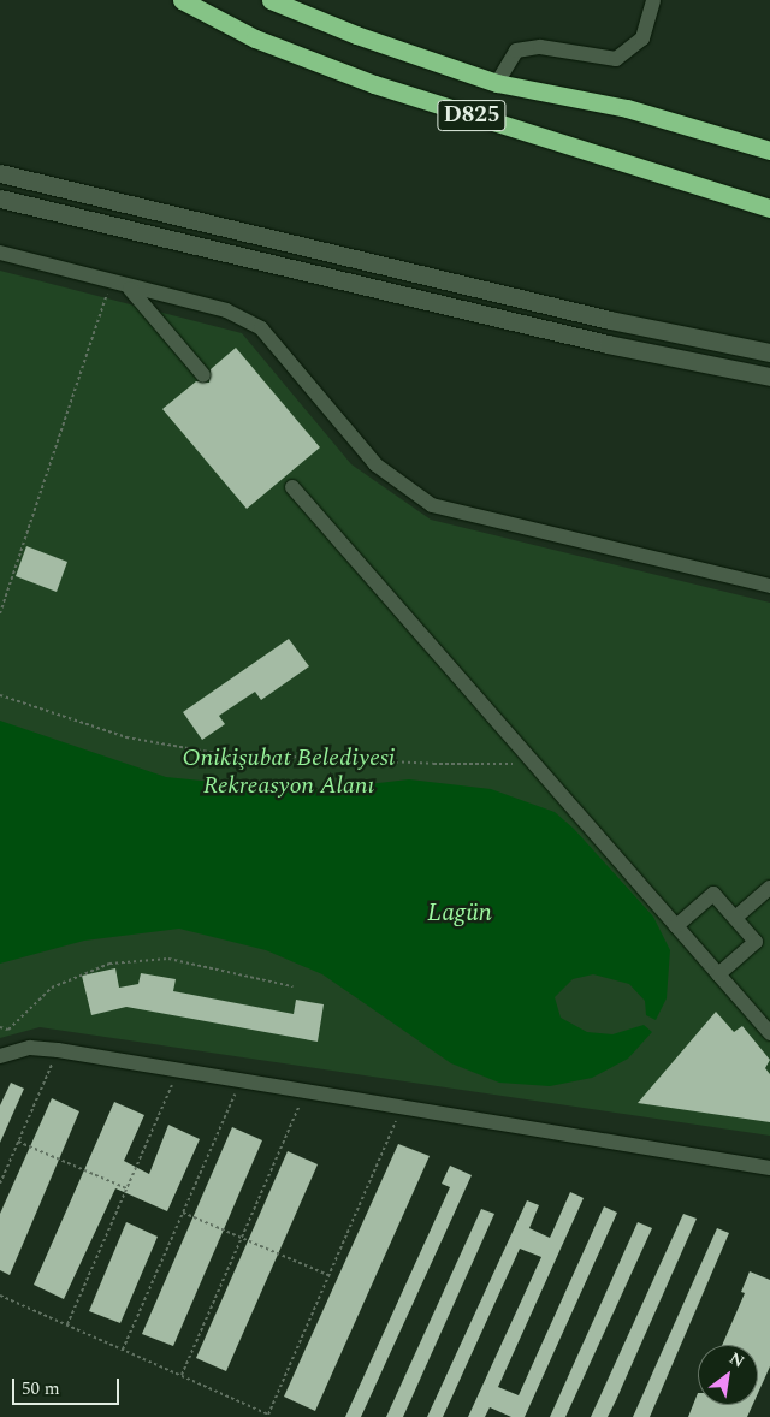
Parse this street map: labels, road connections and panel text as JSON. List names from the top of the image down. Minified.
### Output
{"streets":{"highway":["D825"]},"water":["Lagün"],"parks":["Onikişubat Belediyesi Rekreasyon Alanı"],"scale_bar":"50 m","north":"top right"}
